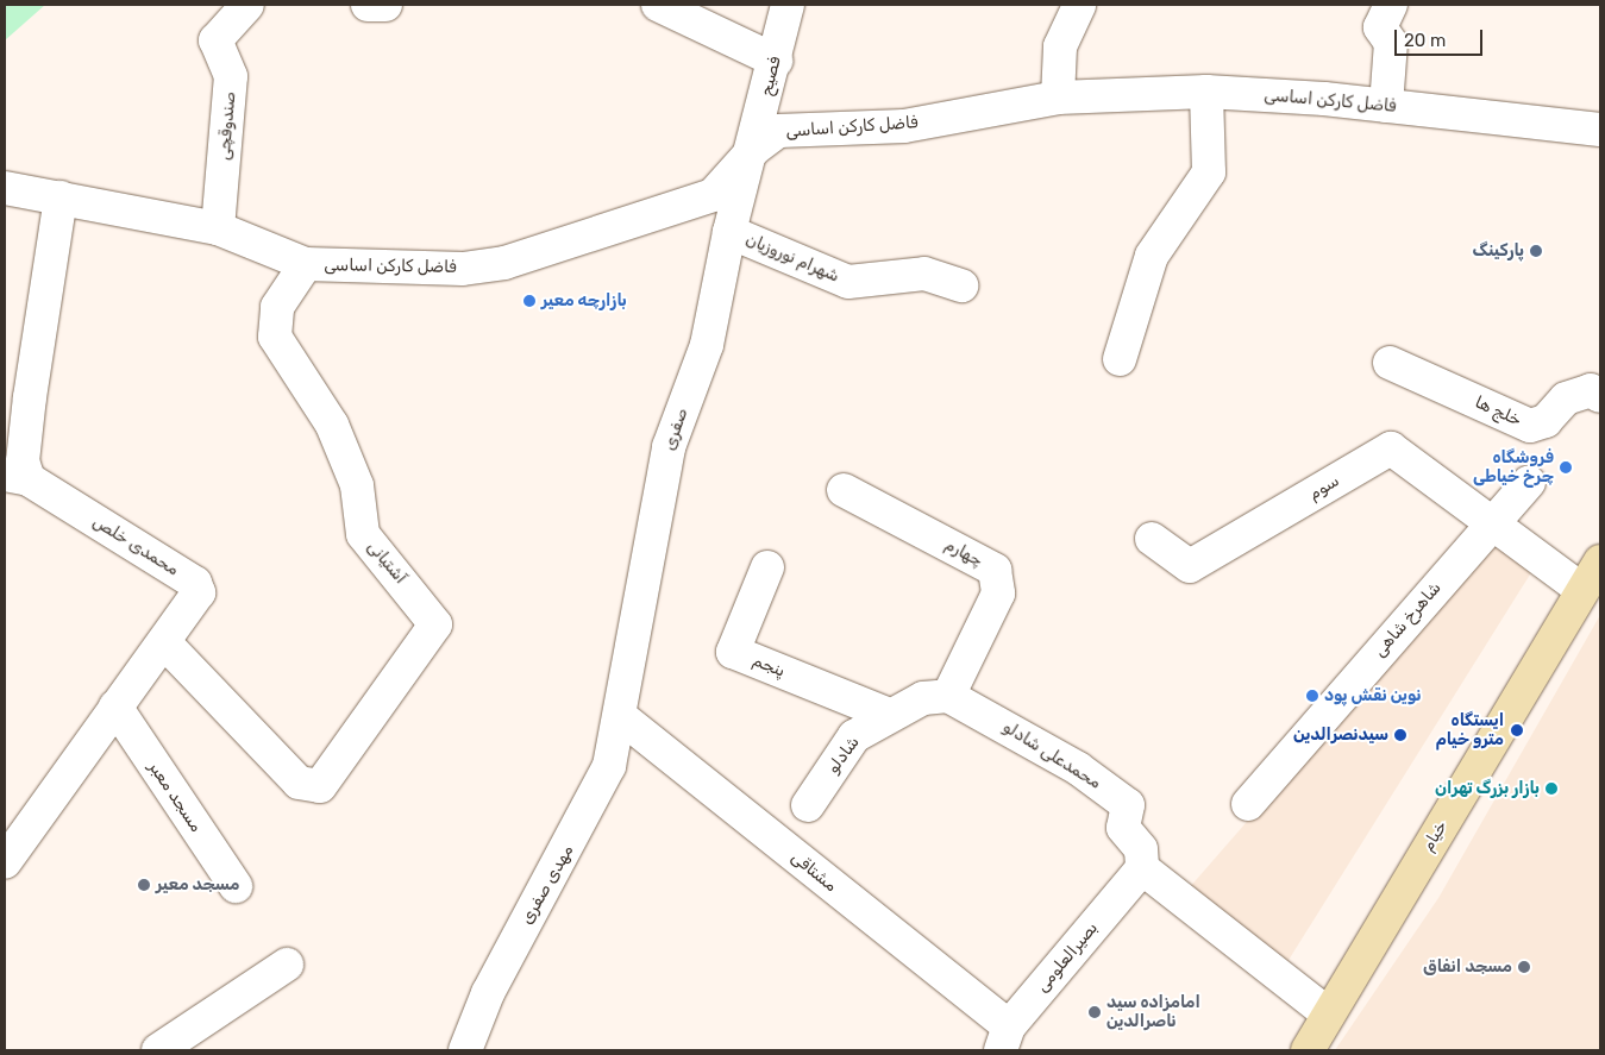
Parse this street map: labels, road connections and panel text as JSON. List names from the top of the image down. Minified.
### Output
{"streets":{"main road":["خیام"],"street":["فصیح","فاضل کارکن اساسی","صندوقچی","شهرام نوروزیان","خلج ها","صفری","سوم","محمدی خلص","چهارم","آشتیانی","شاهرخ شاهی","پنجم","شادلو","محمدعلی شادلو","مسجد معبر","مشتاقی","مهدی صفری","بصیرالعلومی"]},"crossings":[["فصیح","فاضل کارکن اساسی"],["فصیح","صفری"],["فاضل کارکن اساسی","صندوقچی"],["فاضل کارکن اساسی","صفری"],["فاضل کارکن اساسی","محمدی خلص"],["فاضل کارکن اساسی","آشتیانی"],["شهرام نوروزیان","صفری"],["صفری","مشتاقی"],["صفری","مهدی صفری"],["سوم","شاهرخ شاهی"],["محمدی خلص","آشتیانی"],["محمدی خلص","مسجد معبر"],["چهارم","محمدعلی شادلو"],["پنجم","شادلو"],["محمدعلی شادلو","بصیرالعلومی"],["مشتاقی","مهدی صفری"],["مشتاقی","بصیرالعلومی"]],"places":["پارکینگ","بازارچه معیر","فروشگاه چرخ خیاطی","نوین نقش پود","ایستگاه مترو خیام","سیدنصرالدین","بازار بزرگ تهران","مسجد معیر","مسجد انفاق","امامزاده سید ناصرالدین"],"scale_bar":"20 m"}
